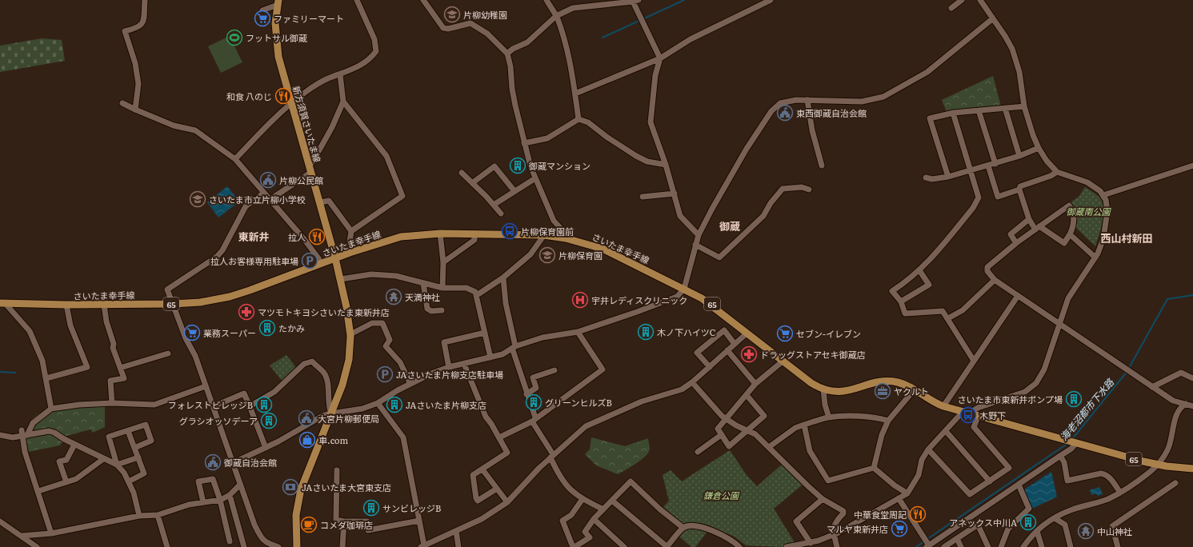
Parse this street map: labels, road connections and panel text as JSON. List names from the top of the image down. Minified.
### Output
{"streets":{"main road":["新方須賀さいたま線","さいたま幸手線","65"]},"crossings":[["新方須賀さいたま線","さいたま幸手線"]],"districts":["御蔵","東新井","西山村新田"],"water":["海老沼都市下水路"],"parks":["御蔵南公園","鎌倉公園"],"places":{"school or university":["片柳幼稚園","さいたま市立片柳小学校","片柳保育園"],"supermarket":["ファミリーマート","業務スーパー","セブン-イレブン","マルヤ東新井店"],"sports":["フットサル御蔵"],"restaurant":["和食 八のじ","拉人","中華食堂周記"],"public building":["東西御蔵自治会館","片柳公民館","大宮片柳郵便局","御蔵自治会館"],"building":["御蔵マンション","たかみ","木ノ下ハイツC","さいたま市東新井ポンプ場","グリーンヒルズB","フォレストビレッジB","JAさいたま片柳支店","グラシオッソデーア","サンビレッジB","アネックス中川A"],"bus stop":["片柳保育園前","木野下"],"parking":["拉人お客様専用駐車場","JAさいたま片柳支店駐車場"],"temple":["天満神社","中山神社"],"hospital":["宇井レディスクリニック"],"pharmacy":["マツモトキヨシさいたま東新井店","ドラッグストアセキ御蔵店"],"office":["ヤクルト"],"shop":["車.com"],"bank":["JAさいたま大宮東支店"],"cafe":["コメダ珈琲店"]}}
